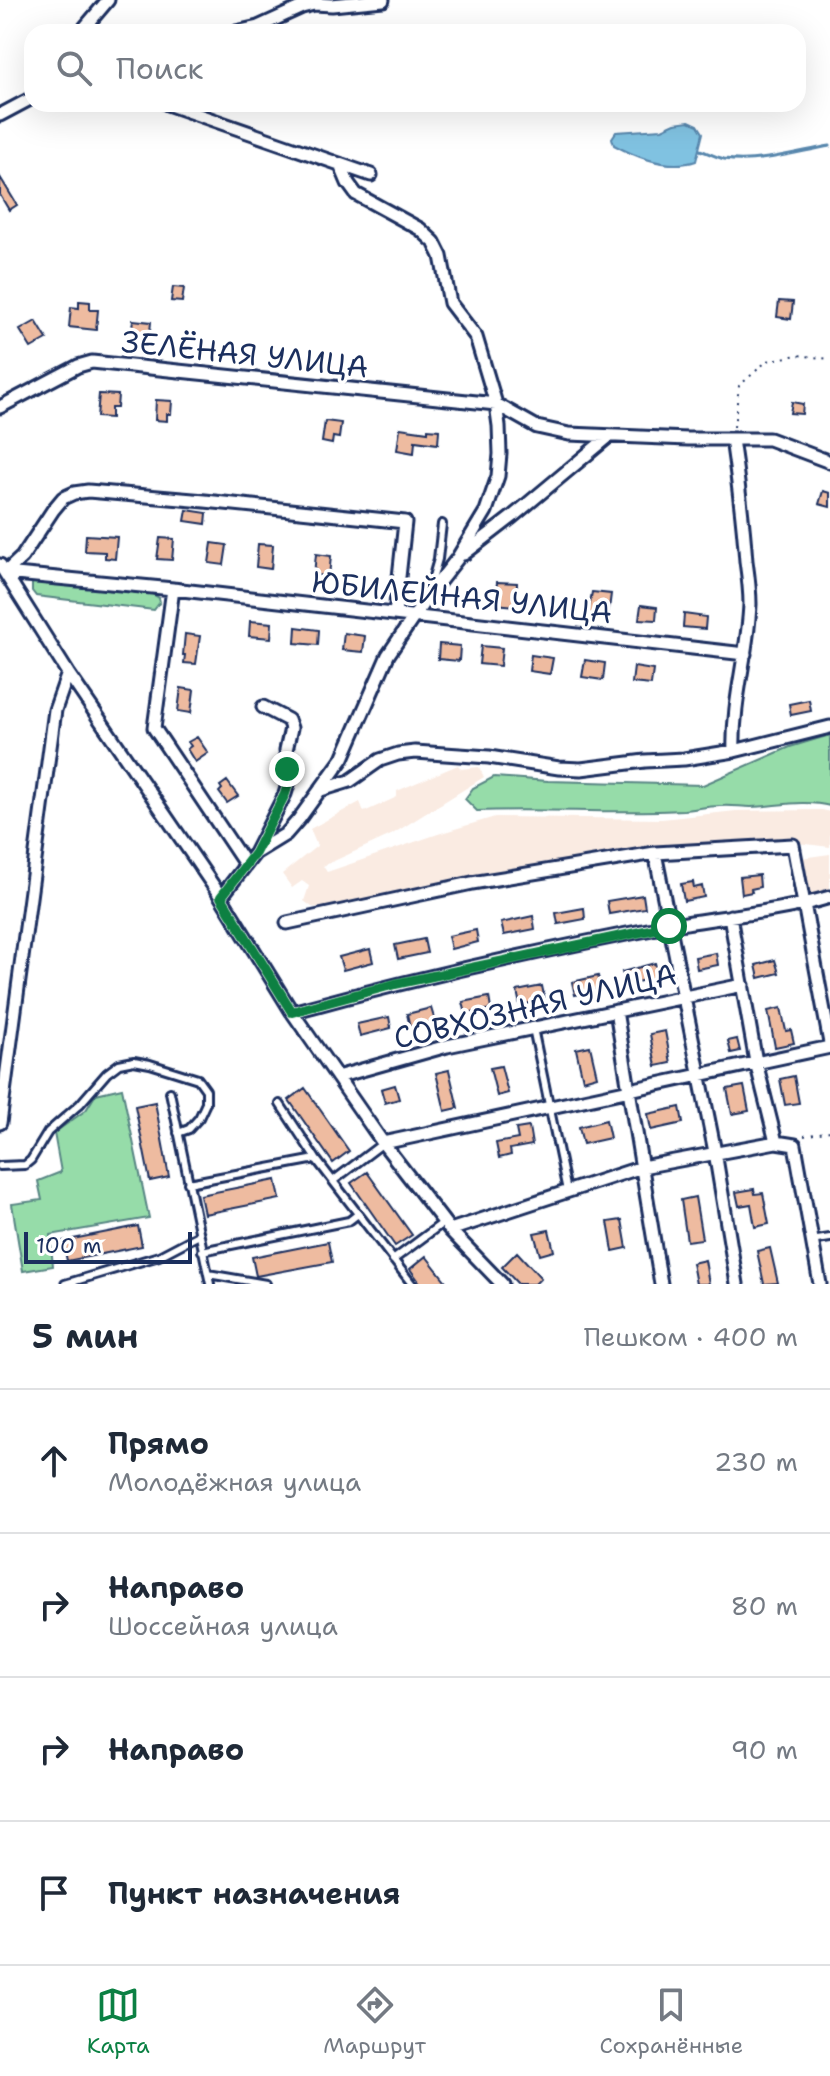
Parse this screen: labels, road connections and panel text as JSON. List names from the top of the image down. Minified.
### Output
{"streets":{"street":["ЗЕЛЁНАЯ УЛИЦА","ЮБИЛЕЙНАЯ УЛИЦА","СОВХОЗНАЯ УЛИЦА"]},"scale_bar":"100 m","page":{"search":"Поиск","scale":"100 m","heading":["5 мин","Пешком · 400 m"],"list":[["Прямо","Молодёжная улица","230 m"],["Направо","Шоссейная улица","80 m"],["Направо","90 m"],"Пункт назначения"],"nav":["Карта","Маршрут","Сохранённые"]}}
